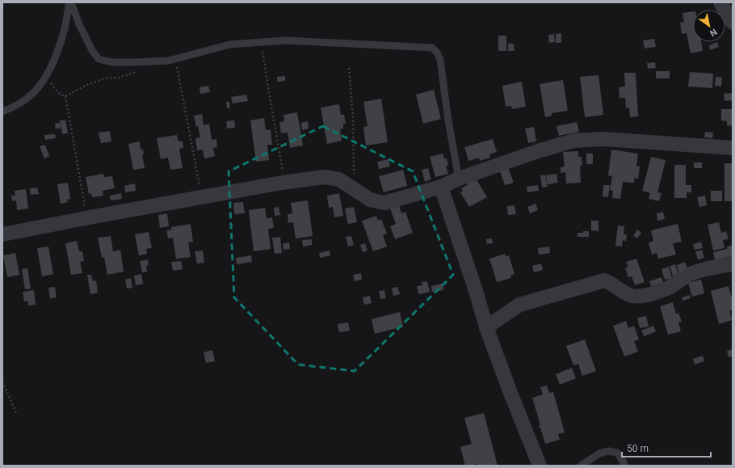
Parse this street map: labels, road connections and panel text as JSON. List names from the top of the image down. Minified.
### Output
{"scale_bar":"50 m","north":"bottom right"}
